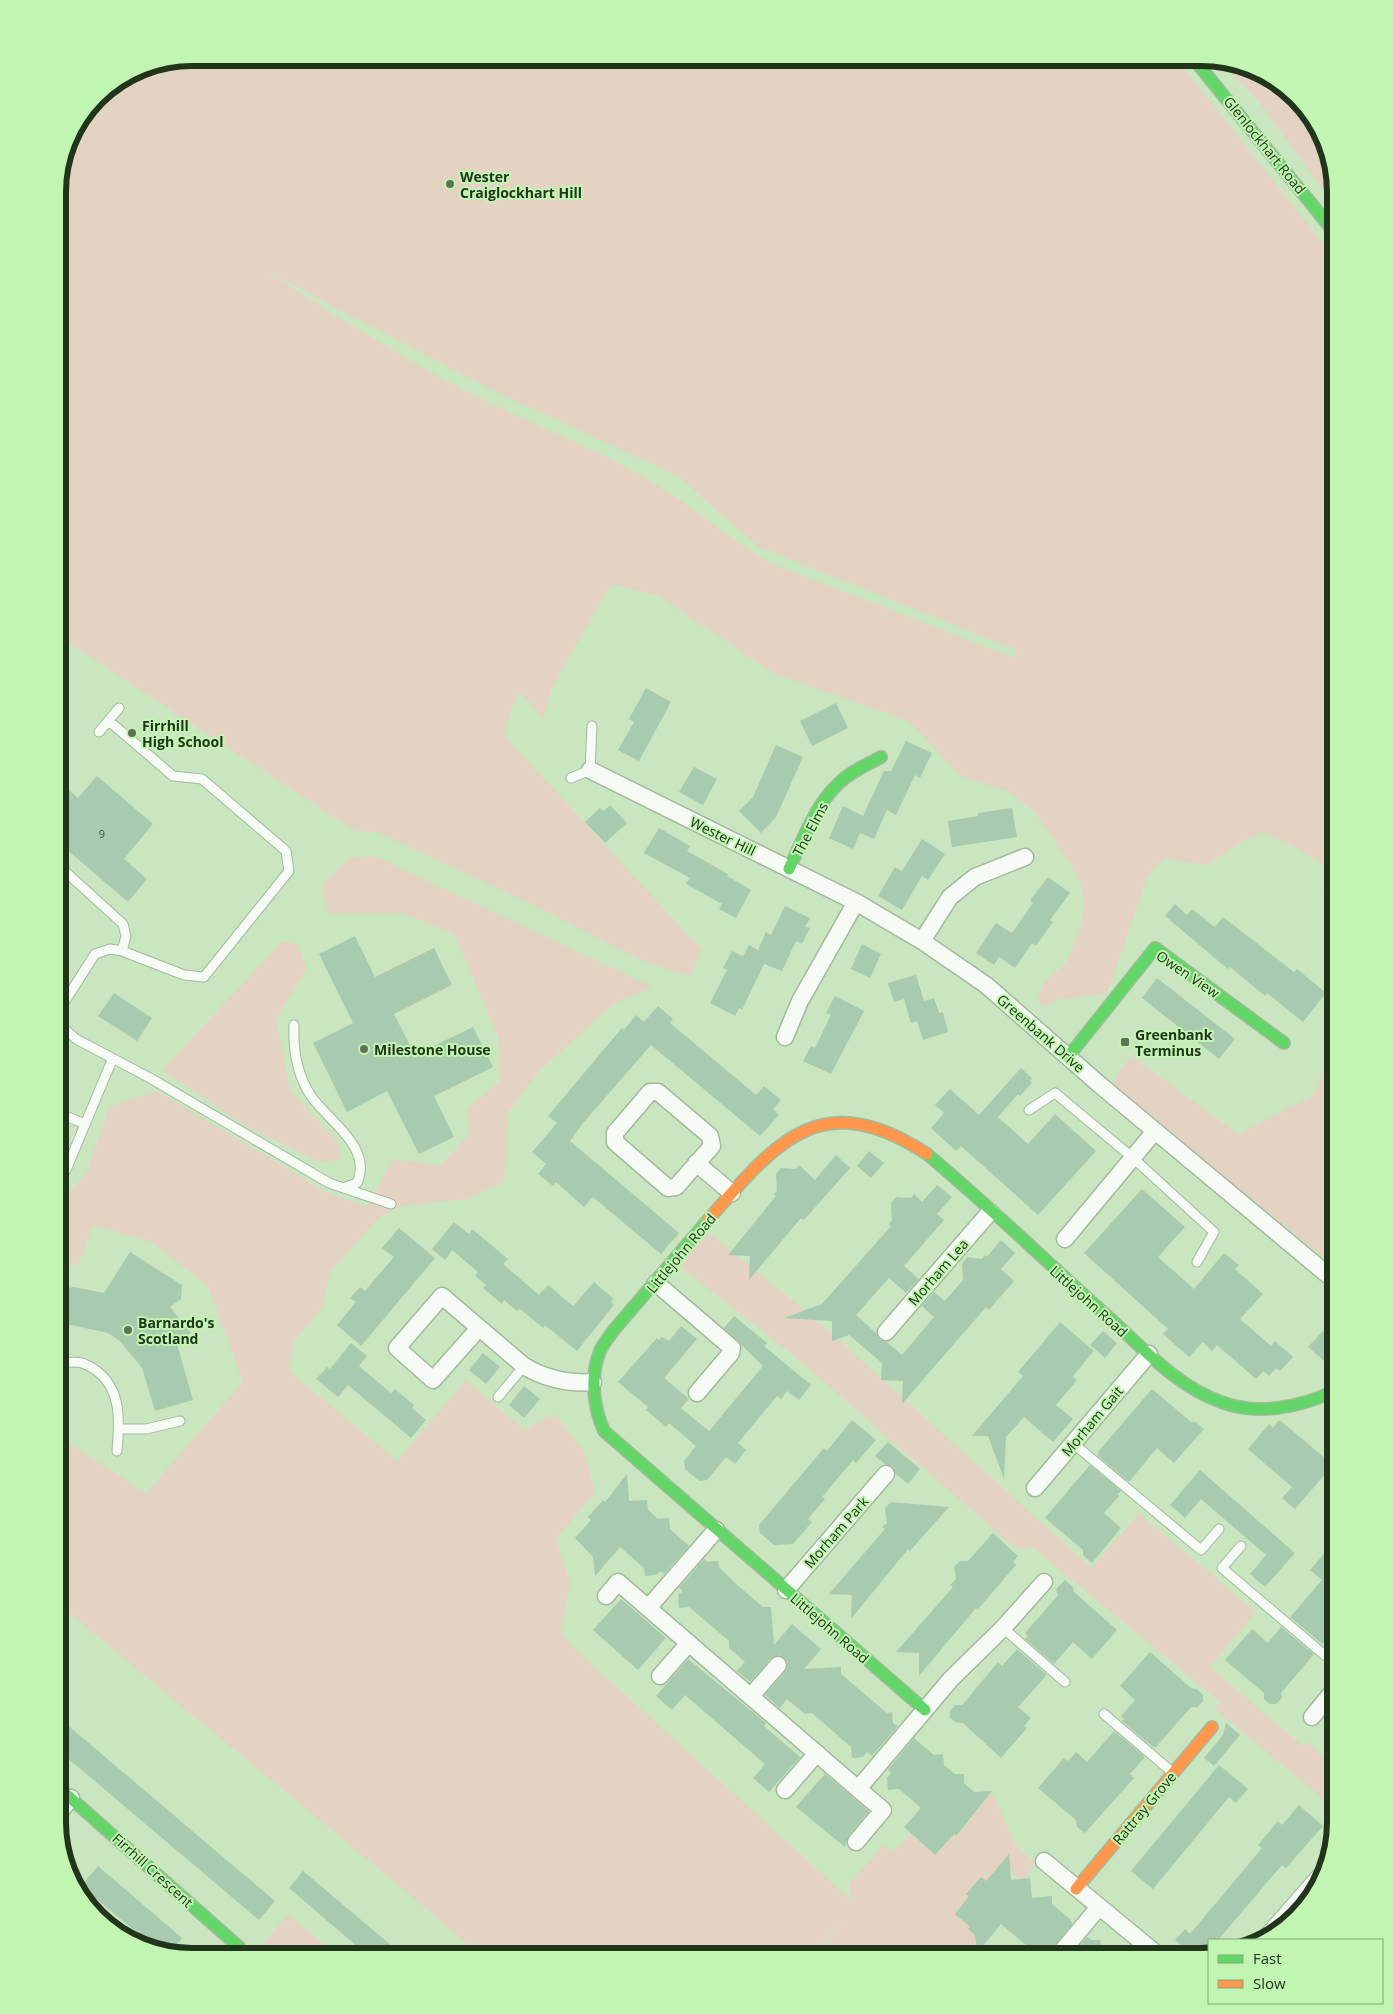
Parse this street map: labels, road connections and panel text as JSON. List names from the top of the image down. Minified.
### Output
{"streets":{"street":["Glenlockhart Road","The Elms","Wester Hill","Owen View","Greenbank Drive","Littlejohn Road","Morham Lea","Morham Gait","Morham Park","Rattray Grove","Firrhill Crescent"]},"crossings":[["The Elms","Wester Hill"],["Wester Hill","Greenbank Drive"],["Owen View","Greenbank Drive"],["Littlejohn Road","Morham Lea"],["Littlejohn Road","Morham Gait"],["Littlejohn Road","Morham Park"]],"places":{"other":["Wester Craiglockhart Hill","Firrhill High School","Milestone House","Barnardo's Scotland"],"transit":["Greenbank Terminus"]},"house_numbers":["9"],"legend":["Fast","Slow"]}
